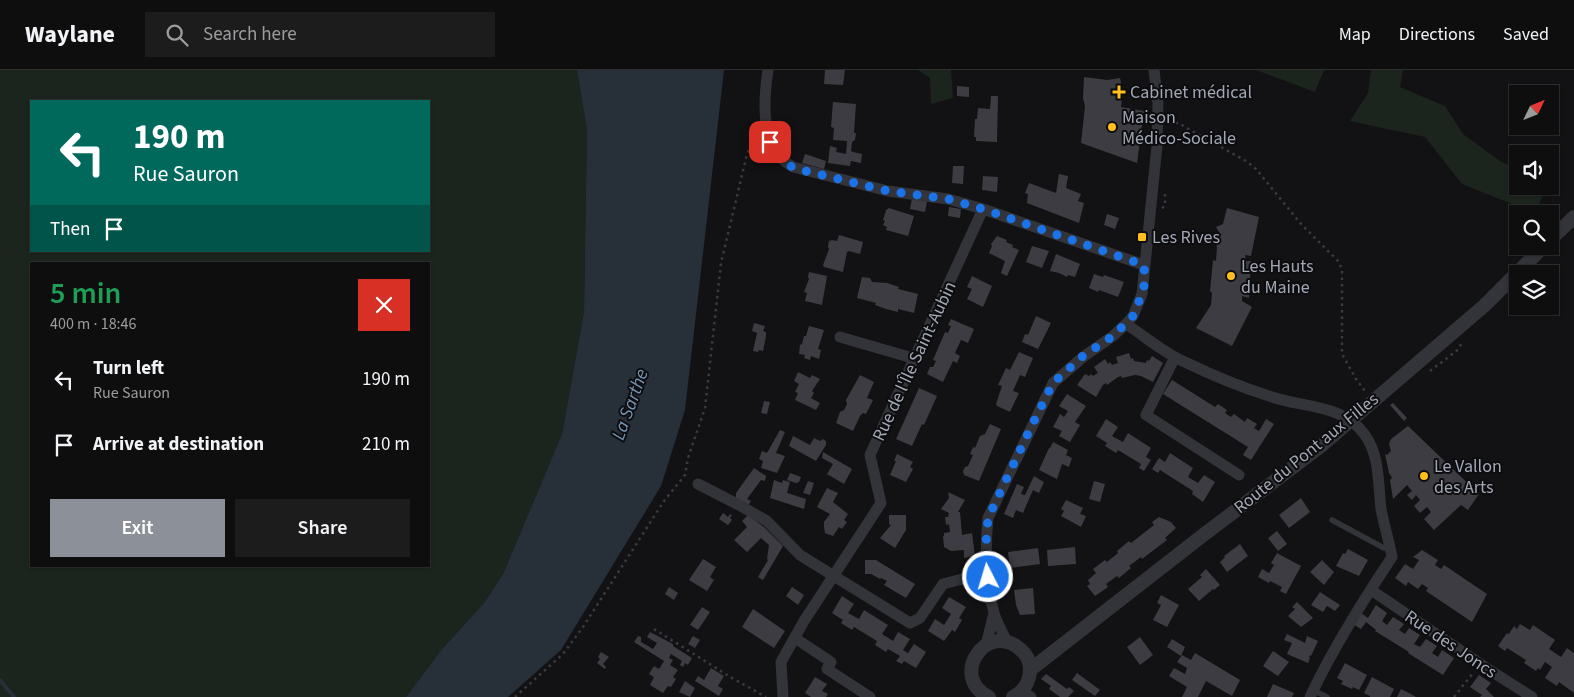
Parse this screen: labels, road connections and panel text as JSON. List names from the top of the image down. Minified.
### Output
{"streets":{"street":["Rue de l'Île Saint-Aubin","Route du Pont aux Filles","Rue des Joncs"]},"water":["La Sarthe"],"places":{"health":["Cabinet médical"],"other":["Maison Médico-Sociale","Les Hauts du Maine","Le Vallon des Arts"],"transit":["Les Rives"]},"north":"top right","page":{"header":"Waylane","search":"Search here","nav":["Map","Directions","Saved"],"turn":["190 m","Rue Sauron"],"then":"Then","heading":["5 min","400 m · 18:46"],"list":[{"name":"Turn left","note":"Rue Sauron","value":"190 m"},{"name":"Arrive at destination","value":"210 m"}],"buttons":["Exit","Share"]}}
